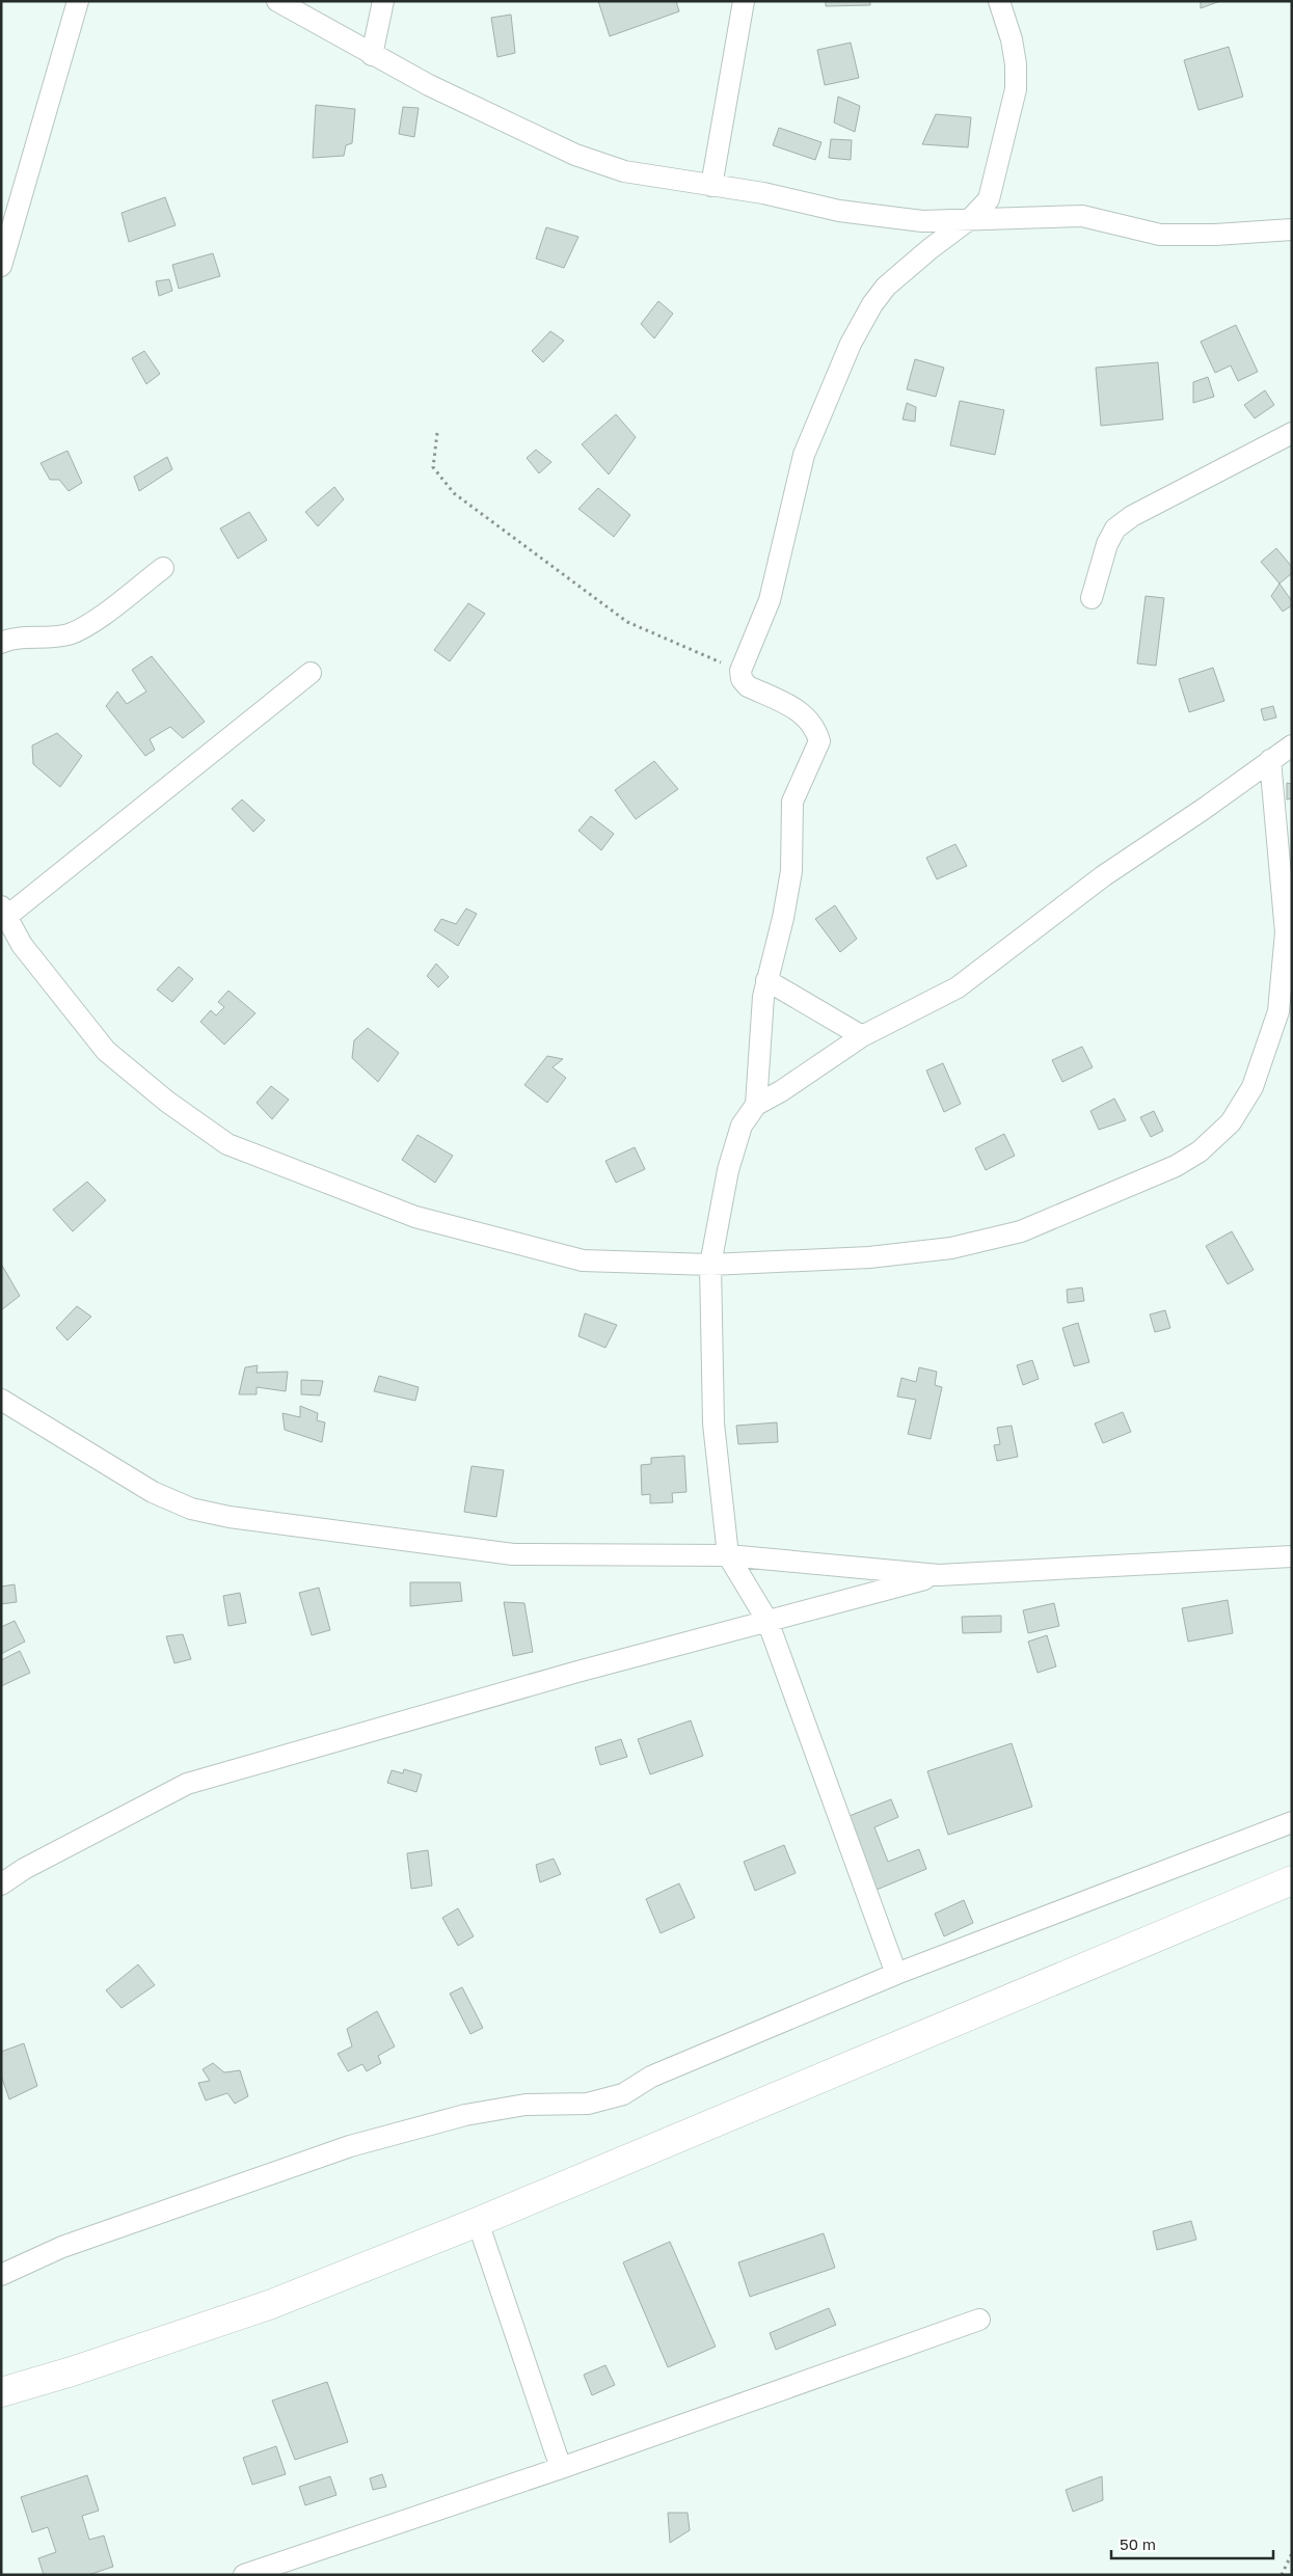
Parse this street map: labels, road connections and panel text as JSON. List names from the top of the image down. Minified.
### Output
{"scale_bar":"50 m"}
